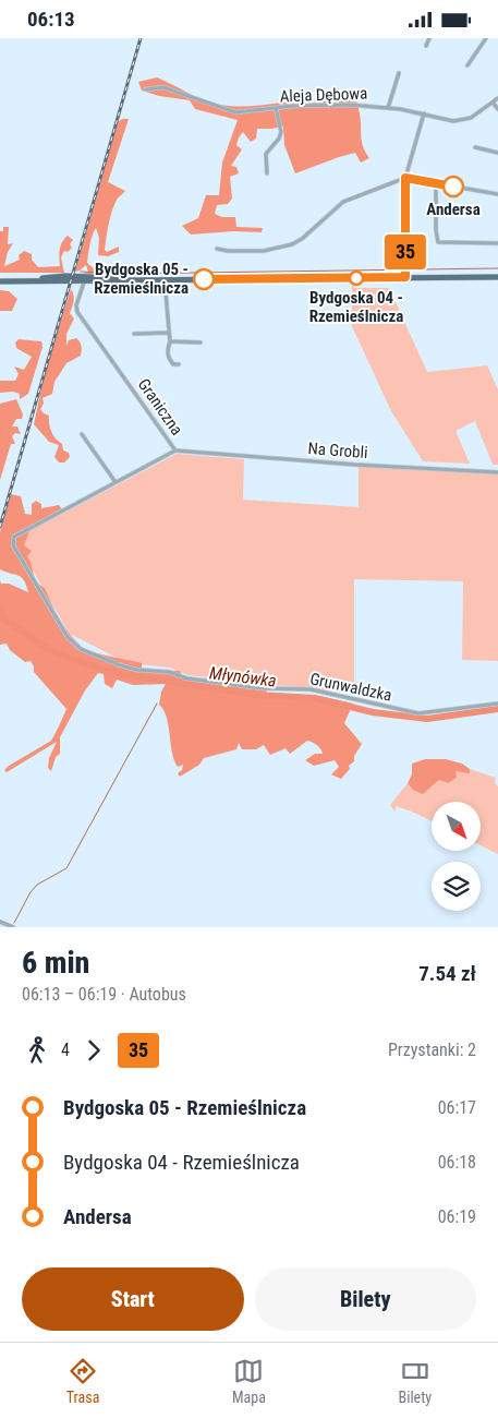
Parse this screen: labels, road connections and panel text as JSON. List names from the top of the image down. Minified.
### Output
{"streets":{"street":["Aleja Dębowa","Graniczna","Na Grobli","Grunwaldzka"]},"crossings":[["Graniczna","Na Grobli"],["Graniczna","Grunwaldzka"]],"water":["Młynówka"],"places":["Andersa","Bydgoska 04 - Rzemieślnicza","Bydgoska 05 - Rzemieślnicza"],"lines":["bus line 35"],"north":"bottom right","page":{"status":"06:13","on_map":"35","heading":["6 min","06:13 – 06:19 · Autobus","7.54 zł"],"legs":["4","35","Przystanki: 2"],"list":[{"name":"Bydgoska 05 - Rzemieślnicza","value":"06:17"},{"name":"Bydgoska 04 - Rzemieślnicza","value":"06:18"},{"name":"Andersa","value":"06:19"}],"buttons":["Start","Bilety"],"tabs":["Trasa","Mapa","Bilety"]}}
